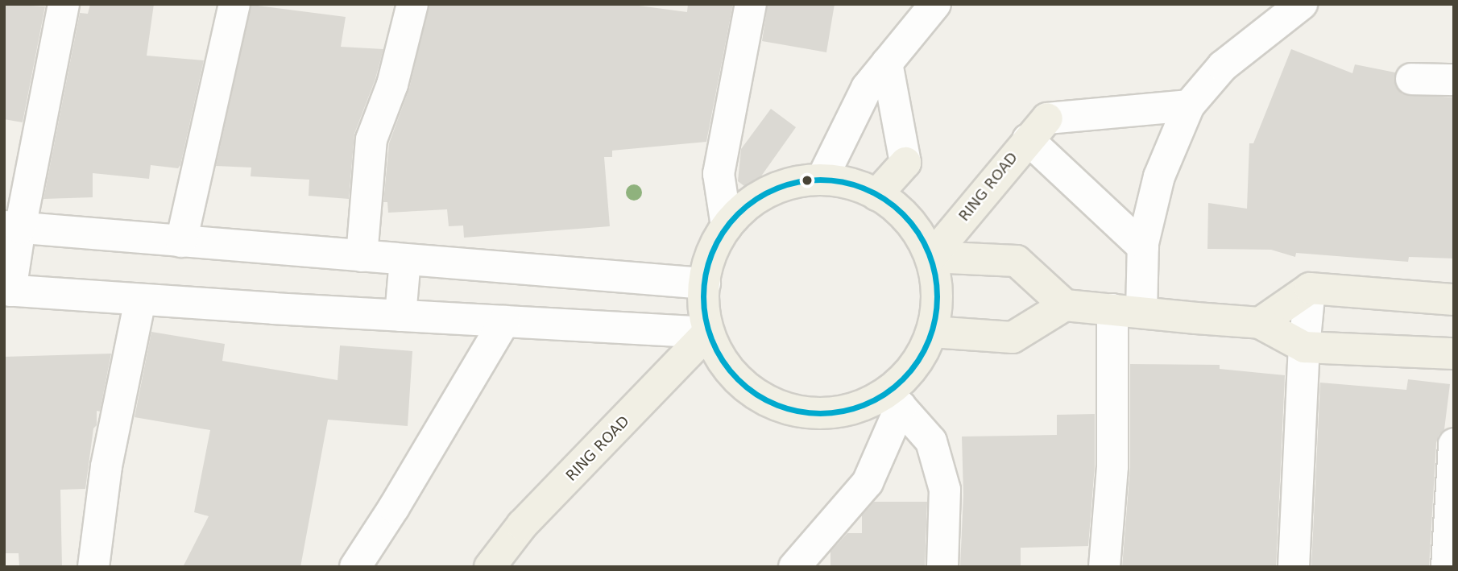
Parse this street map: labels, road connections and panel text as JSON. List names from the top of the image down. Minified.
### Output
{"streets":{"main road":["RING ROAD"]}}
